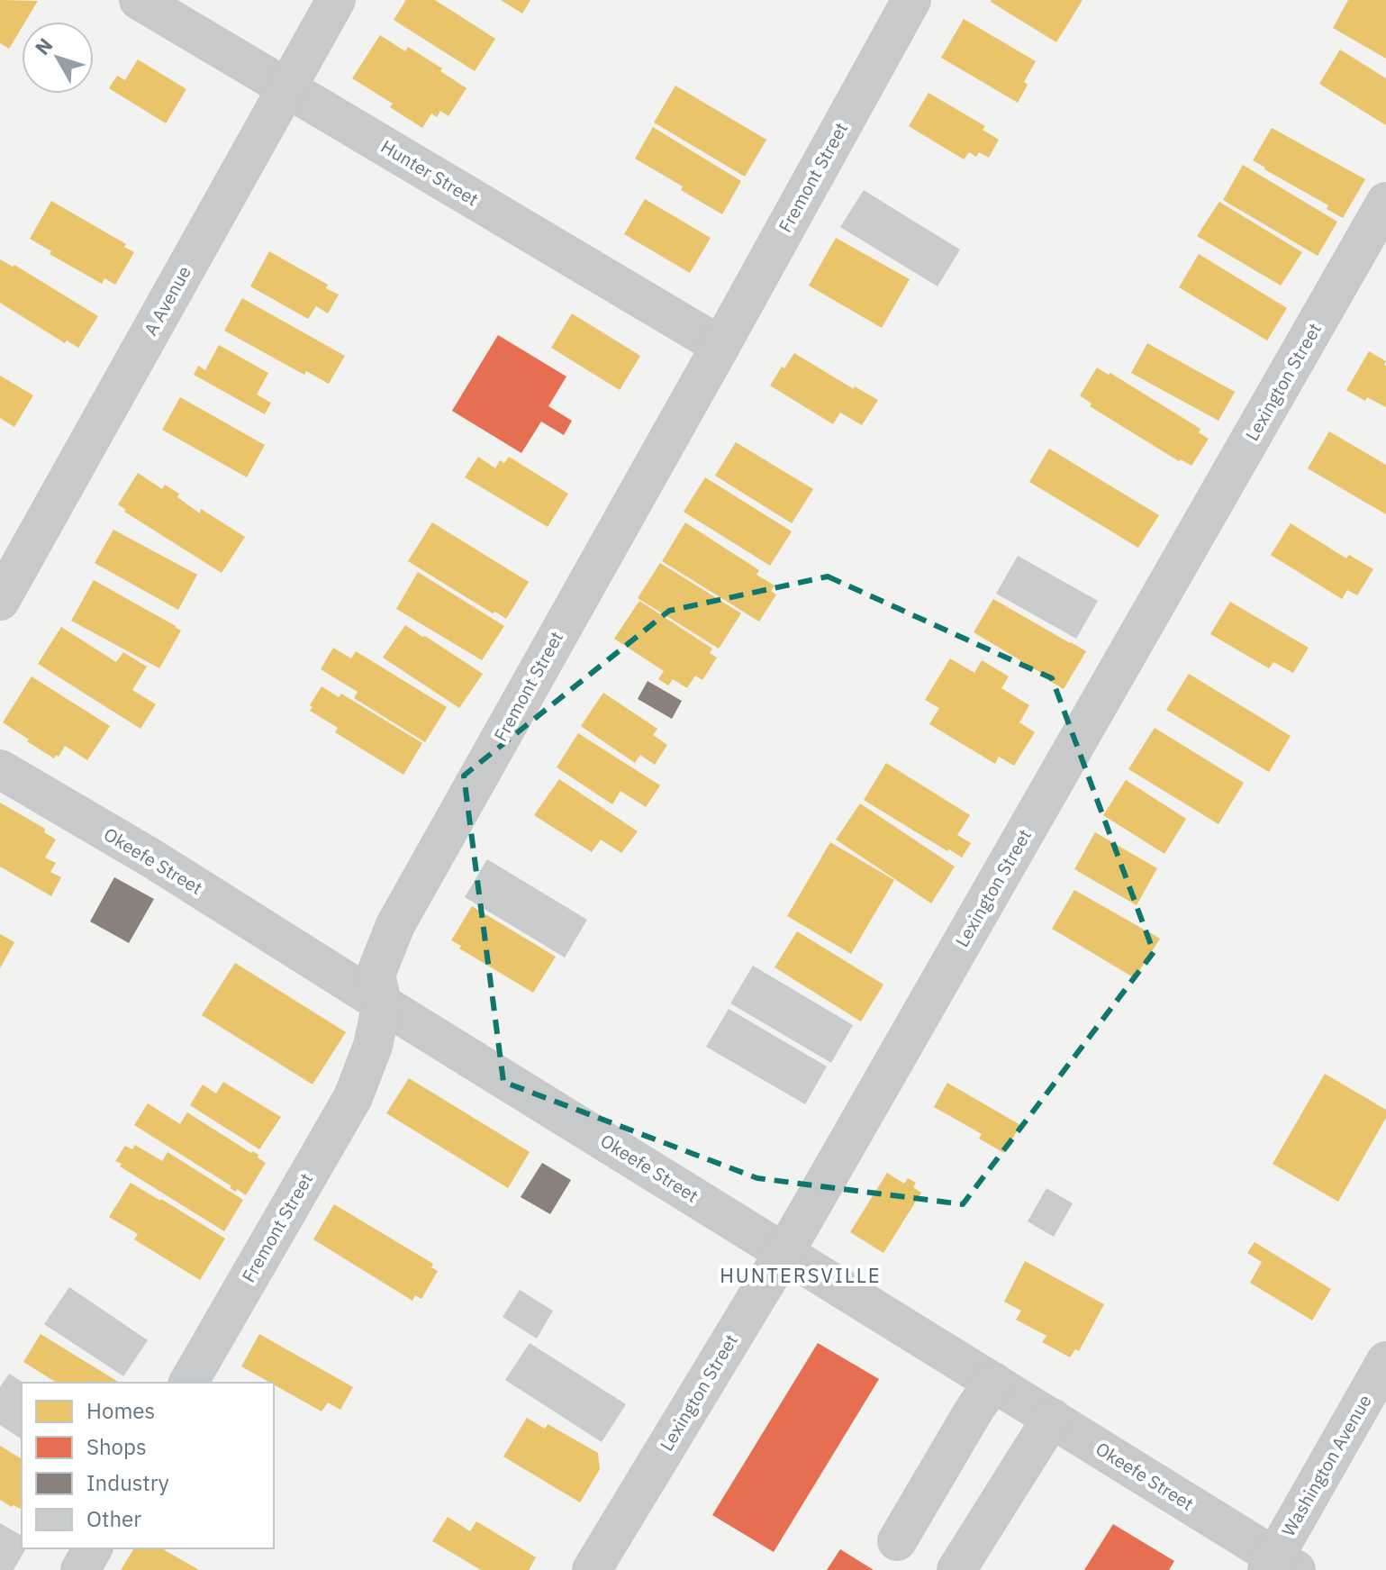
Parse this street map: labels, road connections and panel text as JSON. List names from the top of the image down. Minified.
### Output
{"streets":{"street":["Hunter Street","Fremont Street","A Avenue","Lexington Street","Okeefe Street","Washington Avenue"]},"crossings":[["Hunter Street","Fremont Street"],["Hunter Street","A Avenue"],["Fremont Street","Okeefe Street"],["Lexington Street","Okeefe Street"],["Okeefe Street","Washington Avenue"]],"districts":["HUNTERSVILLE"],"legend":["Homes","Shops","Industry","Other"],"north":"top left"}
